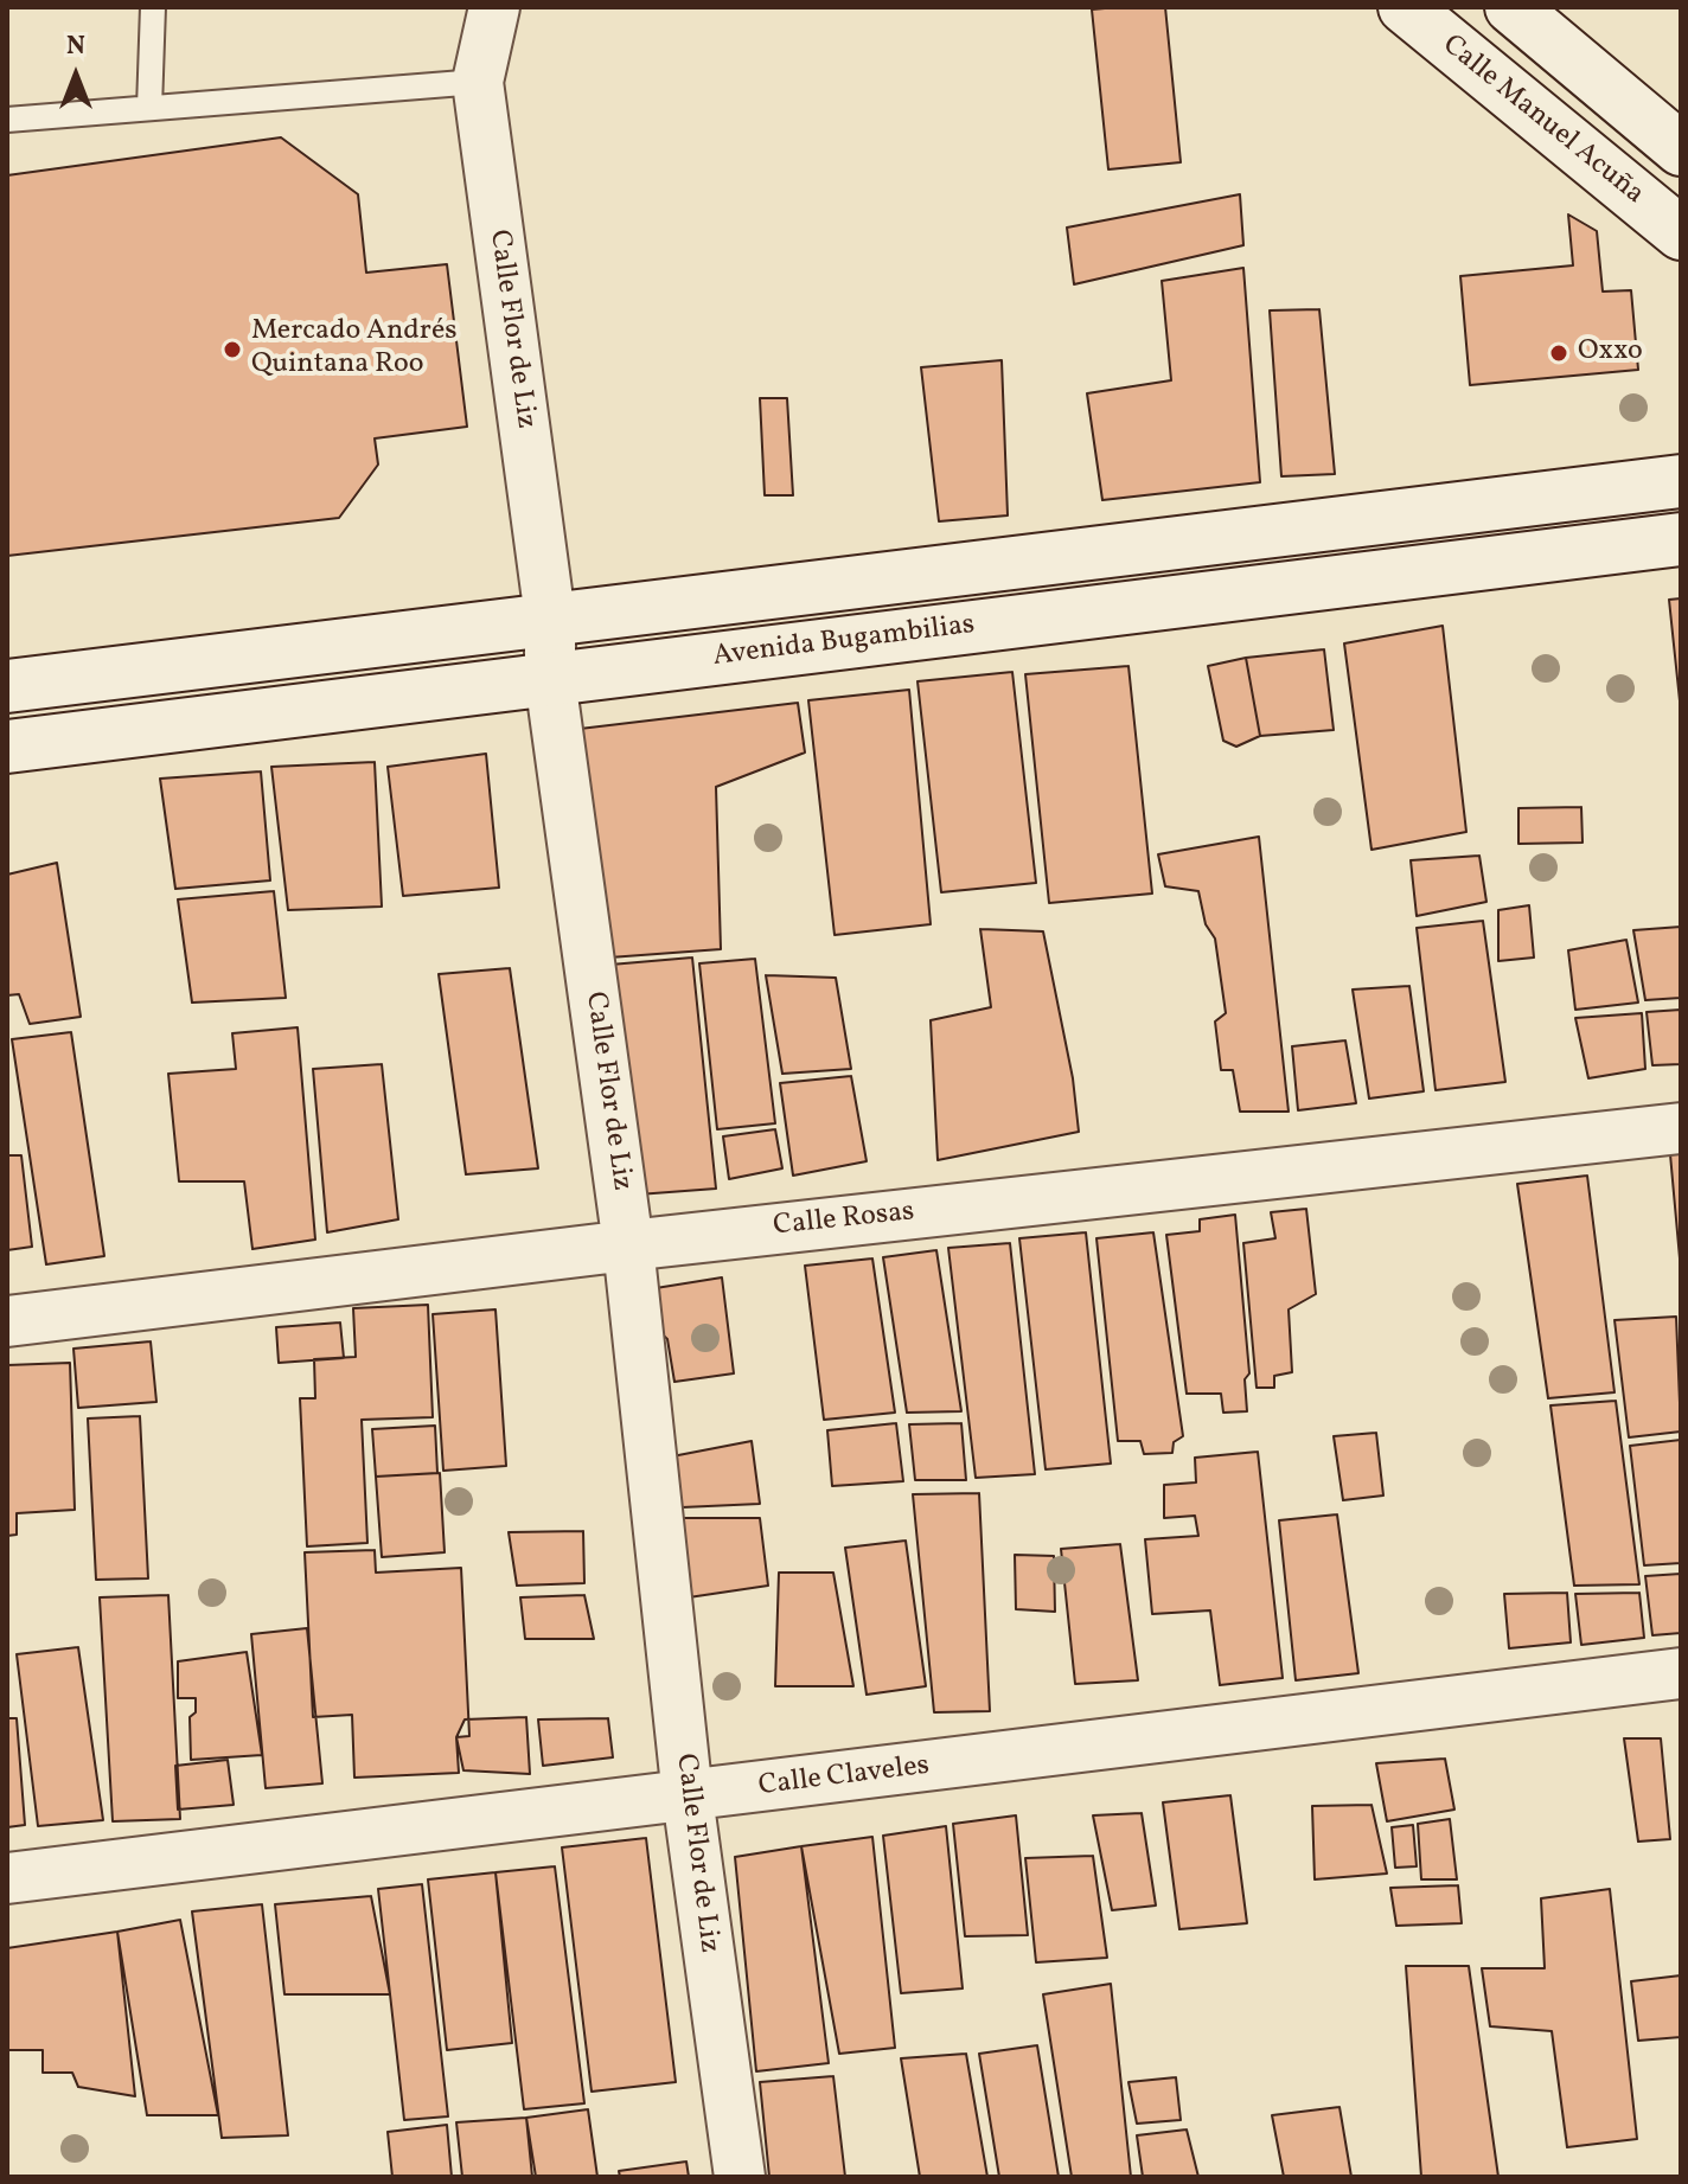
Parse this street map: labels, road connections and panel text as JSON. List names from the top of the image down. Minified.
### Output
{"streets":{"main road":["Calle Manuel Acuña","Avenida Bugambilias"],"street":["Calle Flor de Liz","Calle Rosas","Calle Claveles"]},"crossings":[["Calle Flor de Liz","Avenida Bugambilias"],["Calle Flor de Liz","Calle Rosas"],["Calle Flor de Liz","Calle Claveles"]],"places":["Mercado Andrés Quintana Roo","Oxxo"],"north":"top"}
